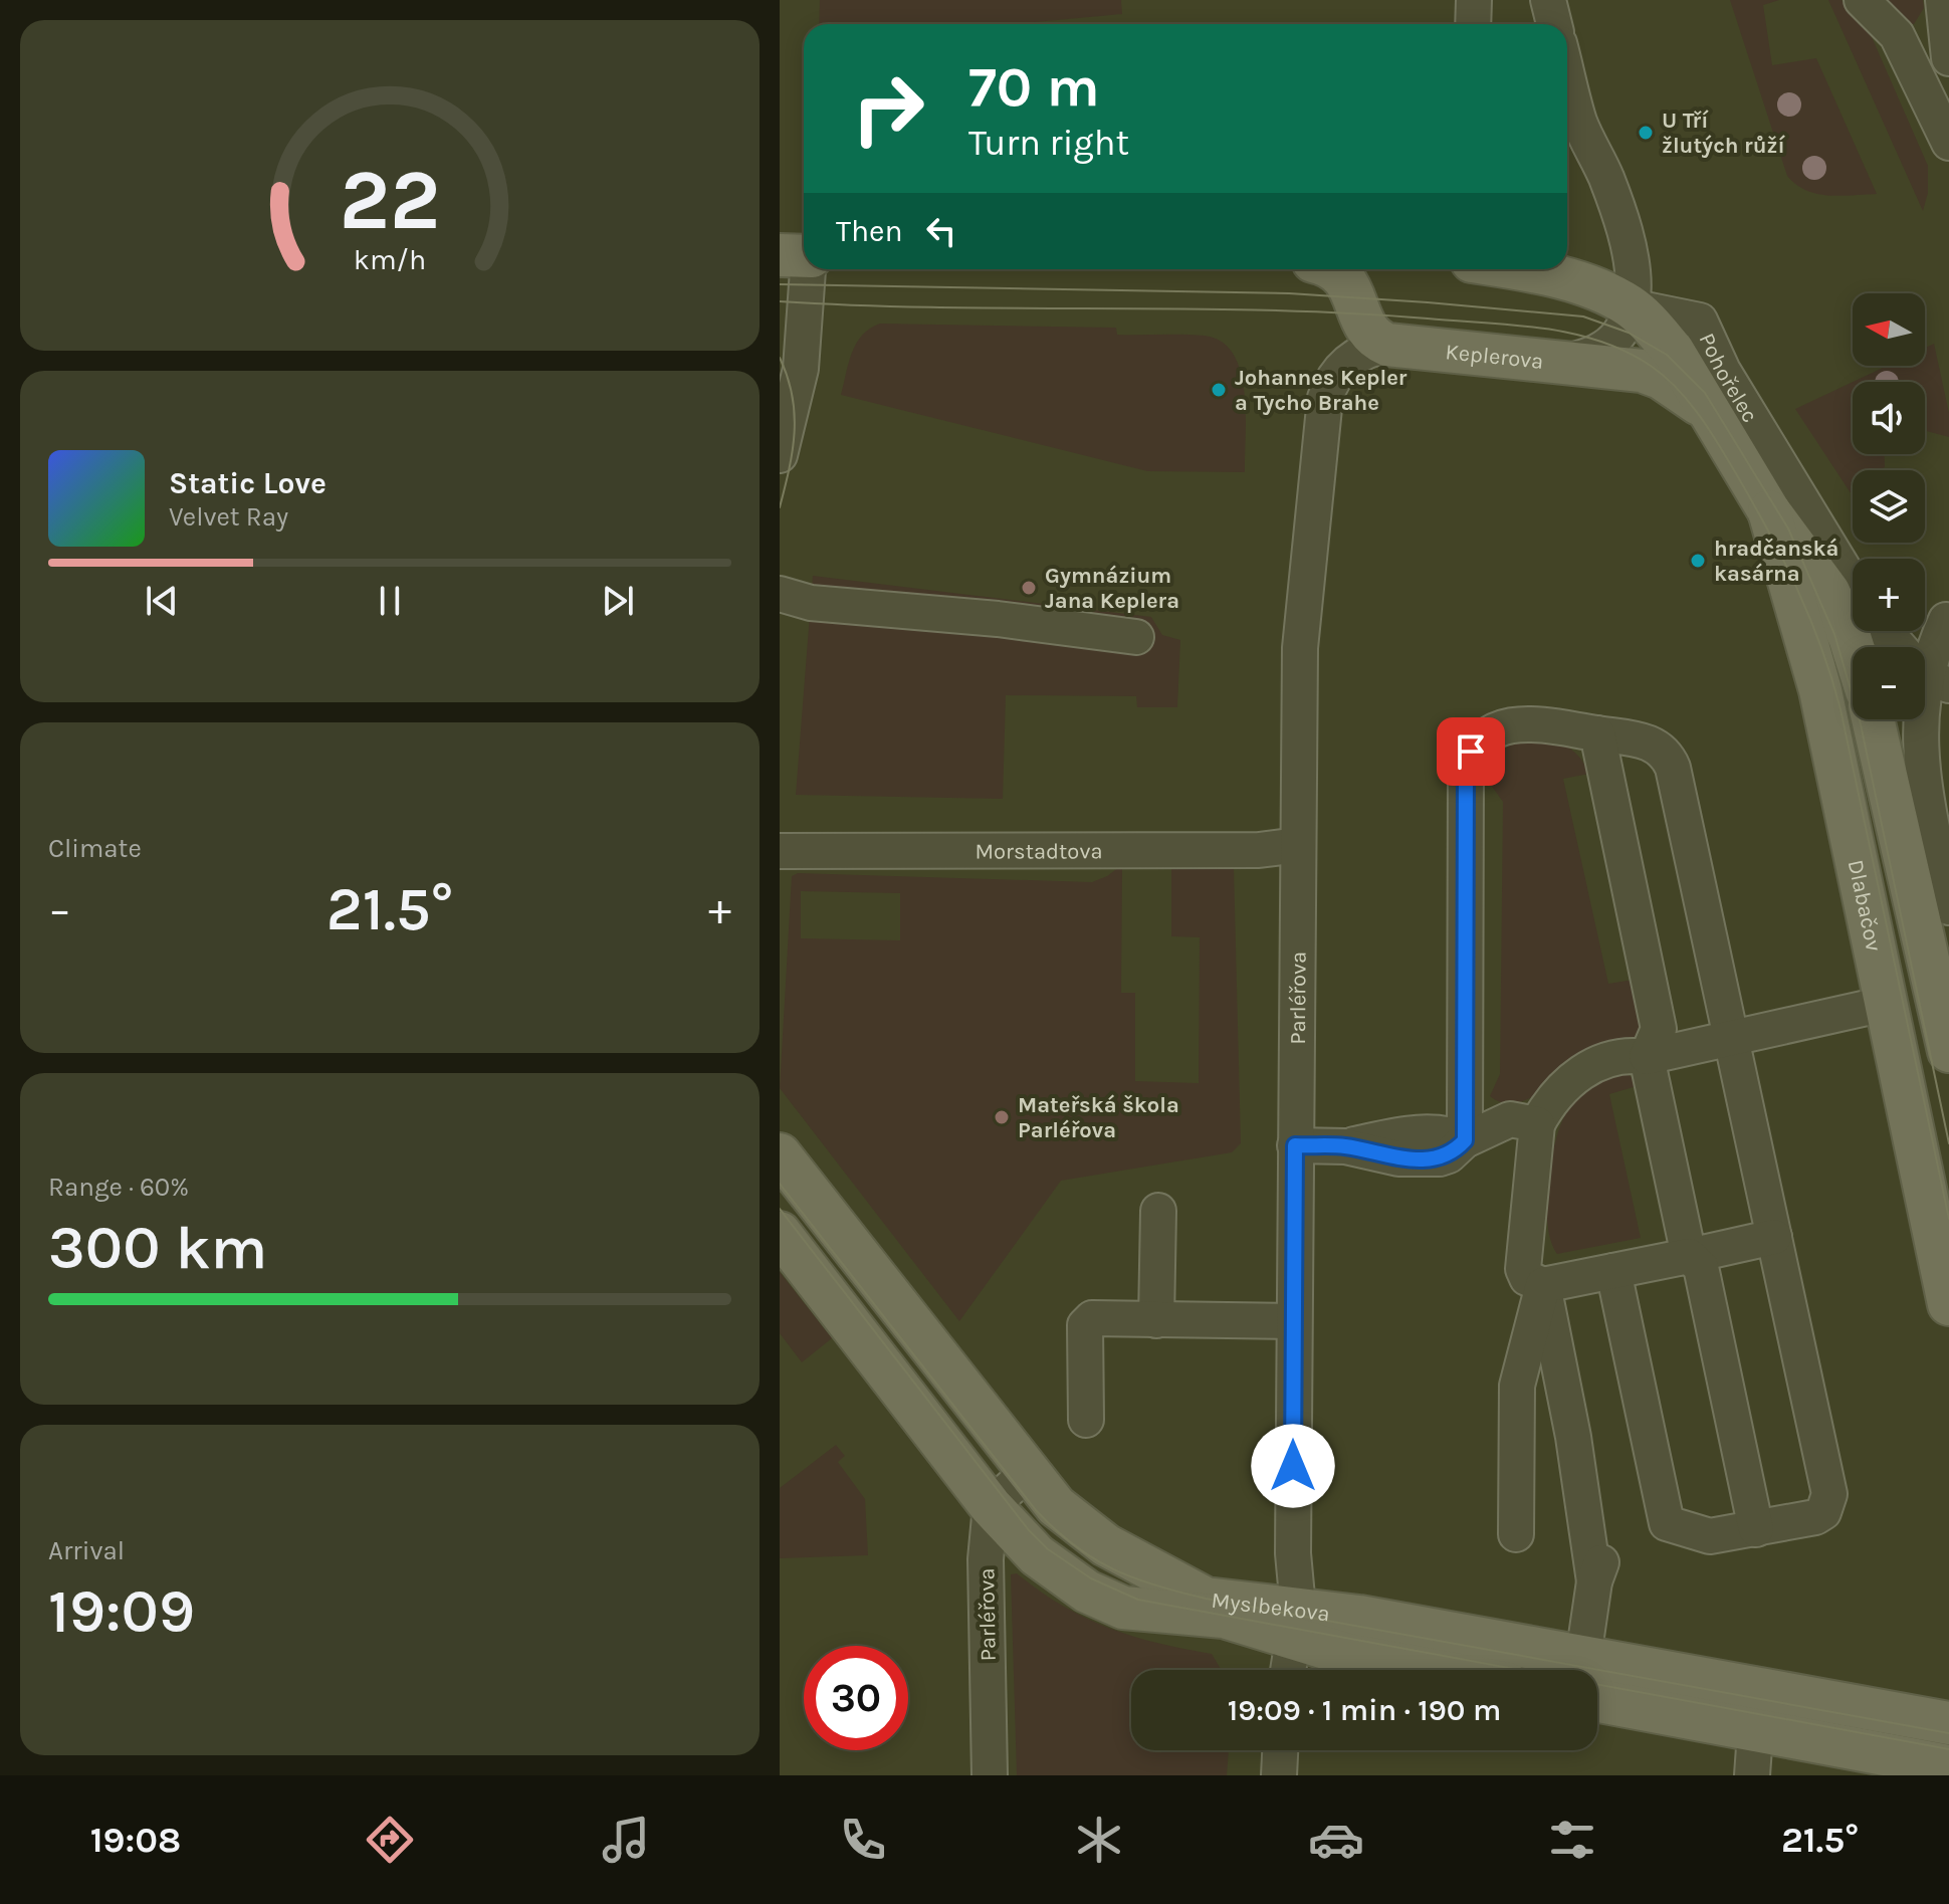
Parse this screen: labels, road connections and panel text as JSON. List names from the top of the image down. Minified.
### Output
{"streets":{"main road":["Keplerova","Dlabačov","Myslbekova"],"street":["Pohořelec","Morstadtova","Parléřova"]},"crossings":[["Keplerova","Dlabačov"],["Keplerova","Parléřova"],["Pohořelec","Dlabačov"],["Morstadtova","Parléřova"],["Parléřova","Myslbekova"]],"places":["U Tří žlutých růží","Johannes Kepler a Tycho Brahe","hradčanská kasárna","Gymnázium Jana Keplera","Mateřská škola Parléřova"],"north":"left","page":{"turn":["70 m","Turn right"],"then":"Then","map_buttons":["+","−"],"song":["Static Love","Velvet Ray"],"tile":["Climate",["Range · 60%","300 km"],["Arrival","19:09"]],"heat":["−","21.5°","+"],"limit":"30","trip":"19:09 · 1 min · 190 m","tabs":["19:08","21.5°"],"gauge":["22","km/h"]}}
